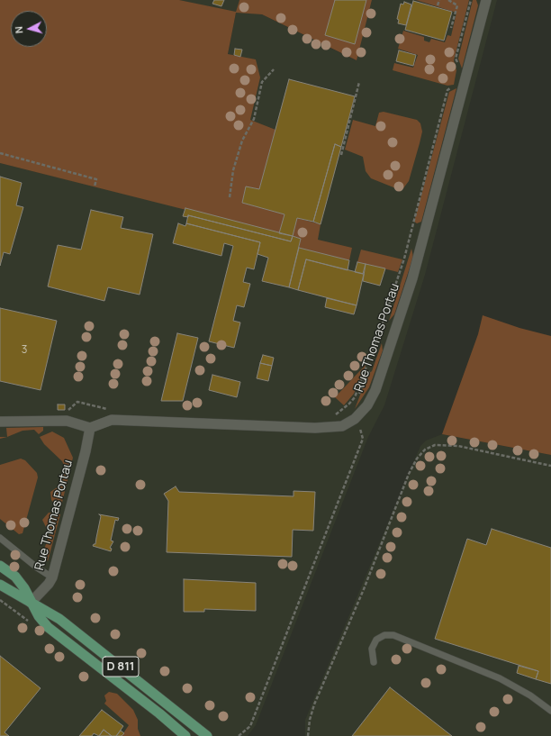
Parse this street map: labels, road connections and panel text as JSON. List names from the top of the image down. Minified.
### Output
{"streets":{"main road":["D 811"],"street":["Rue Thomas Portau"]},"crossings":[["Rue Thomas Portau","D 811"]],"house_numbers":["3"],"north":"left"}
